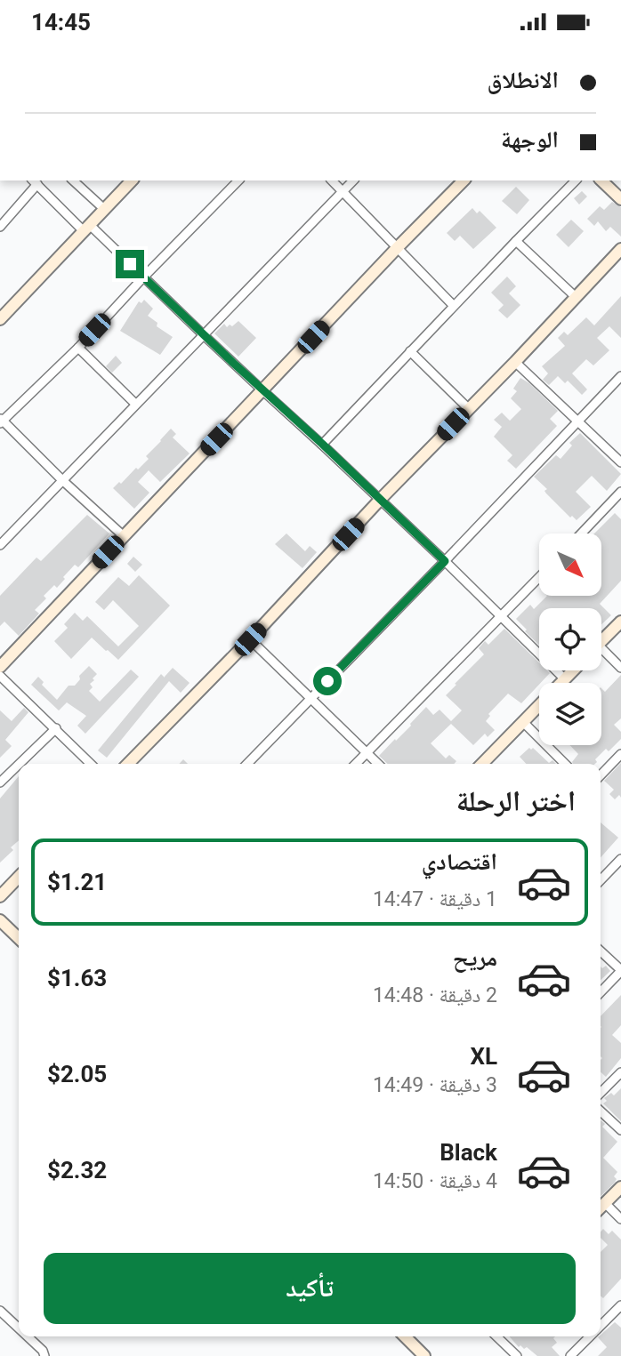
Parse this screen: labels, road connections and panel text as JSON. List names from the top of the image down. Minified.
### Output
{"north":"bottom right","page":{"status":"14:45","banner":["الانطلاق","الوجهة"],"heading":"اختر الرحلة","list":[{"name":"اقتصادي","note":"1 دقيقة · 14:47","value":"$1.21"},{"name":"مريح","note":"2 دقيقة · 14:48","value":"$1.63"},{"name":"XL","note":"3 دقيقة · 14:49","value":"$2.05"},{"name":"Black","note":"4 دقيقة · 14:50","value":"$2.32"}],"buttons":"تأكيد"}}
